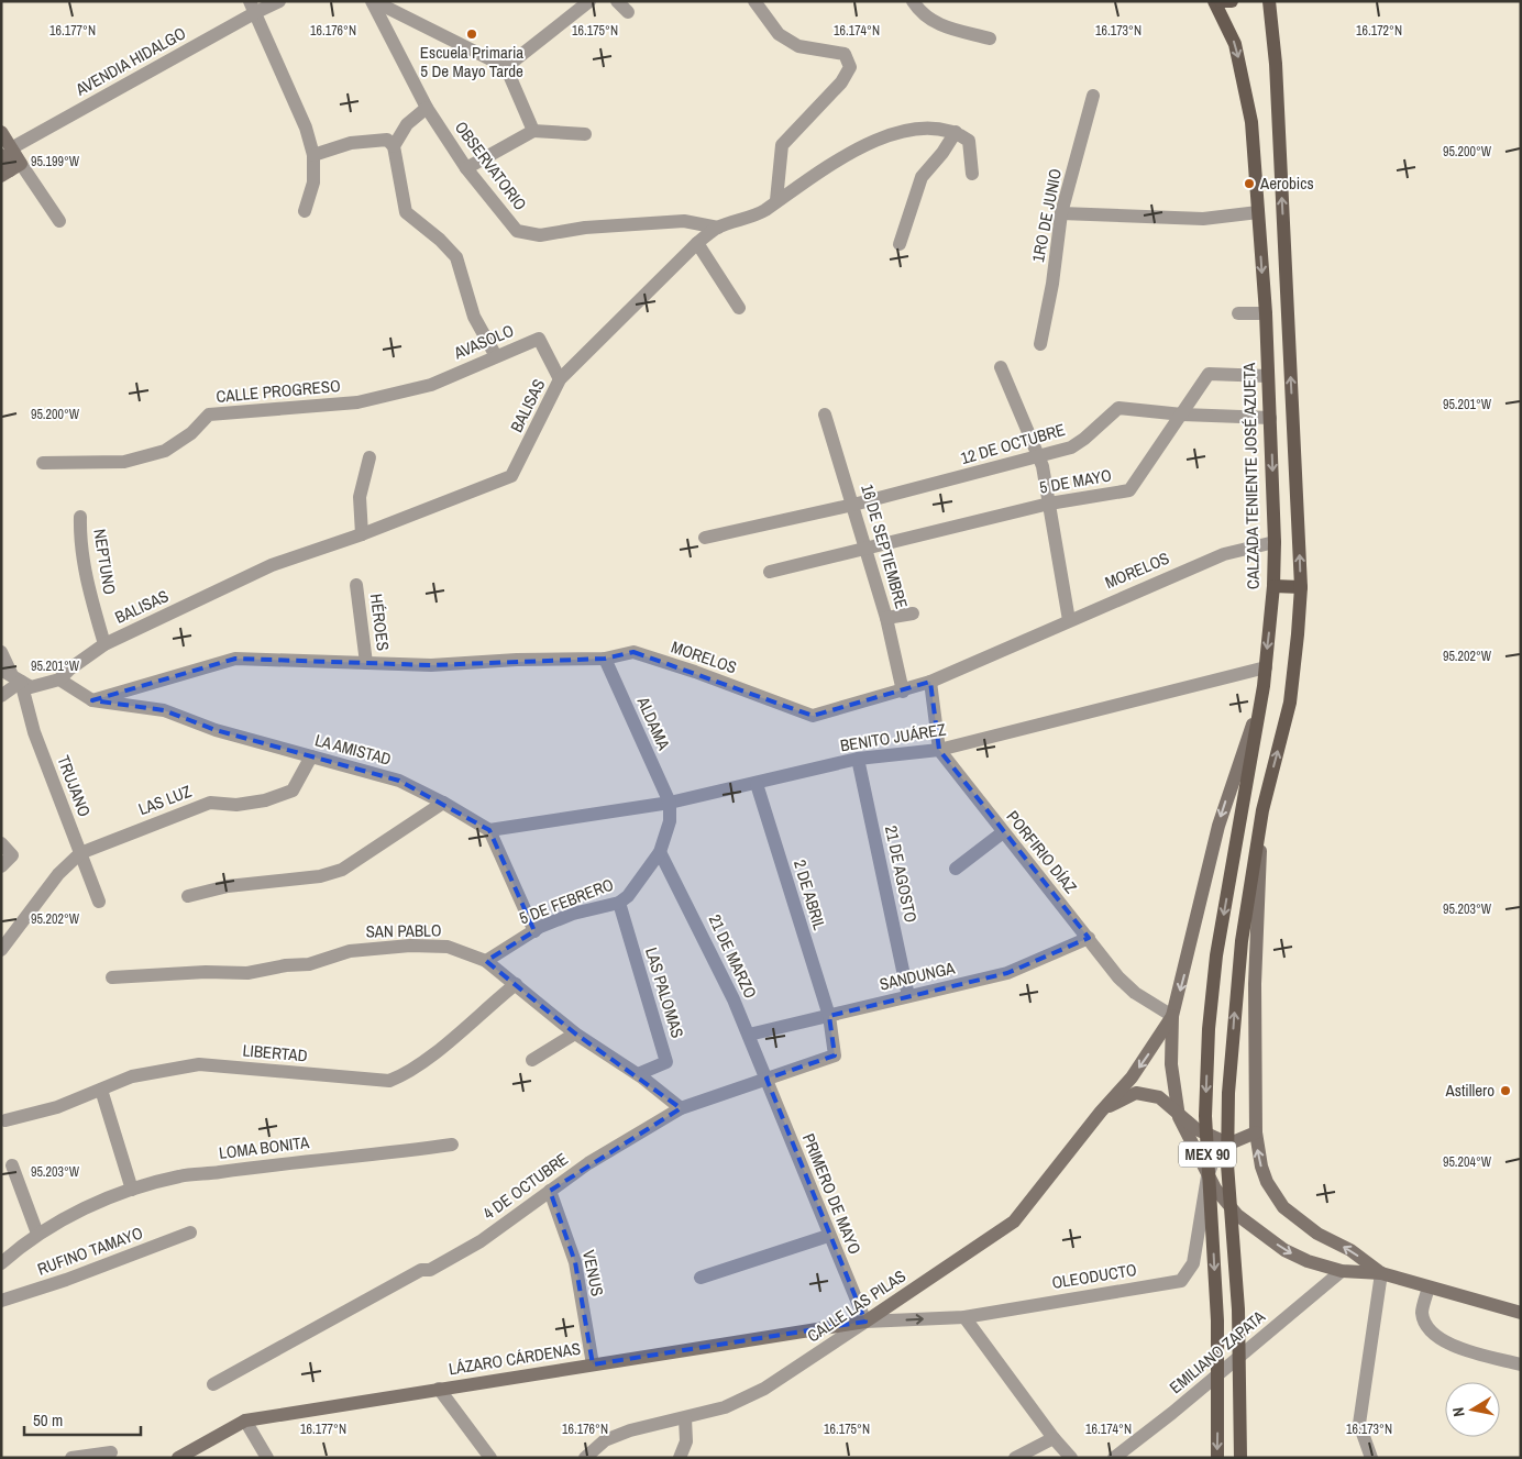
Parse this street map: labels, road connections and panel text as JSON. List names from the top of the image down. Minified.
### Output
{"streets":{"main road":["CALZADA TENIENTE JOSÉ AZUETA","MEX 90","CALLE LAS PILAS","LÁZARO CÁRDENAS"],"street":["AVENDIA HIDALGO","OBSERVATORIO","1RO DE JUNIO","AVASOLO","CALLE PROGRESO","BALISAS","12 DE OCTUBRE","5 DE MAYO","16 DE SEPTIEMBRE","NEPTUNO","MORELOS","HÉROES","ALDAMA","BENITO JUÁREZ","LA AMISTAD","TRUJANO","LAS LUZ","PORFIRIO DÍAZ","21 DE AGOSTO","2 DE ABRIL","5 DE FEBRERO","SAN PABLO","21 DE MARZO","SANDUNGA","LAS PALOMAS","LIBERTAD","LOMA BONITA","4 DE OCTUBRE","PRIMERO DE MAYO","RUFINO TAMAYO","VENUS","OLEODUCTO","EMILIANO ZAPATA"]},"crossings":[["OBSERVATORIO","BALISAS"],["AVASOLO","CALLE PROGRESO"],["AVASOLO","BALISAS"],["BALISAS","NEPTUNO"],["12 DE OCTUBRE","CALZADA TENIENTE JOSÉ AZUETA"],["12 DE OCTUBRE","5 DE MAYO"],["12 DE OCTUBRE","16 DE SEPTIEMBRE"],["CALZADA TENIENTE JOSÉ AZUETA","5 DE MAYO"],["CALZADA TENIENTE JOSÉ AZUETA","MORELOS"],["CALZADA TENIENTE JOSÉ AZUETA","BENITO JUÁREZ"],["CALZADA TENIENTE JOSÉ AZUETA","PORFIRIO DÍAZ"],["CALZADA TENIENTE JOSÉ AZUETA","MEX 90"],["CALZADA TENIENTE JOSÉ AZUETA","OLEODUCTO"],["CALZADA TENIENTE JOSÉ AZUETA","CALLE LAS PILAS"],["CALZADA TENIENTE JOSÉ AZUETA","EMILIANO ZAPATA"],["5 DE MAYO","16 DE SEPTIEMBRE"],["16 DE SEPTIEMBRE","MORELOS"],["MORELOS","HÉROES"],["MORELOS","ALDAMA"],["MORELOS","LA AMISTAD"],["ALDAMA","BENITO JUÁREZ"],["ALDAMA","5 DE FEBRERO"],["BENITO JUÁREZ","LA AMISTAD"],["BENITO JUÁREZ","PORFIRIO DÍAZ"],["BENITO JUÁREZ","21 DE AGOSTO"],["BENITO JUÁREZ","2 DE ABRIL"],["BENITO JUÁREZ","5 DE FEBRERO"],["LA AMISTAD","LAS LUZ"],["TRUJANO","LAS LUZ"],["PORFIRIO DÍAZ","SANDUNGA"],["PORFIRIO DÍAZ","CALLE LAS PILAS"],["21 DE AGOSTO","SANDUNGA"],["2 DE ABRIL","SANDUNGA"],["2 DE ABRIL","4 DE OCTUBRE"],["5 DE FEBRERO","SAN PABLO"],["5 DE FEBRERO","21 DE MARZO"],["5 DE FEBRERO","LAS PALOMAS"],["SAN PABLO","LAS PALOMAS"],["SAN PABLO","LIBERTAD"],["SAN PABLO","4 DE OCTUBRE"],["21 DE MARZO","SANDUNGA"],["21 DE MARZO","4 DE OCTUBRE"],["21 DE MARZO","PRIMERO DE MAYO"],["SANDUNGA","4 DE OCTUBRE"],["4 DE OCTUBRE","PRIMERO DE MAYO"],["4 DE OCTUBRE","VENUS"],["PRIMERO DE MAYO","OLEODUCTO"],["PRIMERO DE MAYO","CALLE LAS PILAS"],["PRIMERO DE MAYO","LÁZARO CÁRDENAS"],["VENUS","LÁZARO CÁRDENAS"],["OLEODUCTO","CALLE LAS PILAS"],["OLEODUCTO","LÁZARO CÁRDENAS"],["CALLE LAS PILAS","LÁZARO CÁRDENAS"]],"places":["Escuela Primaria 5 De Mayo Tarde","Aerobics","Astillero"],"scale_bar":"50 m","north":"left","coordinates":["16.177°N","16.176°N","16.175°N","16.174°N","16.173°N","16.172°N","95.200°W","95.199°W","95.201°W","95.202°W","95.203°W","95.204°W"]}
